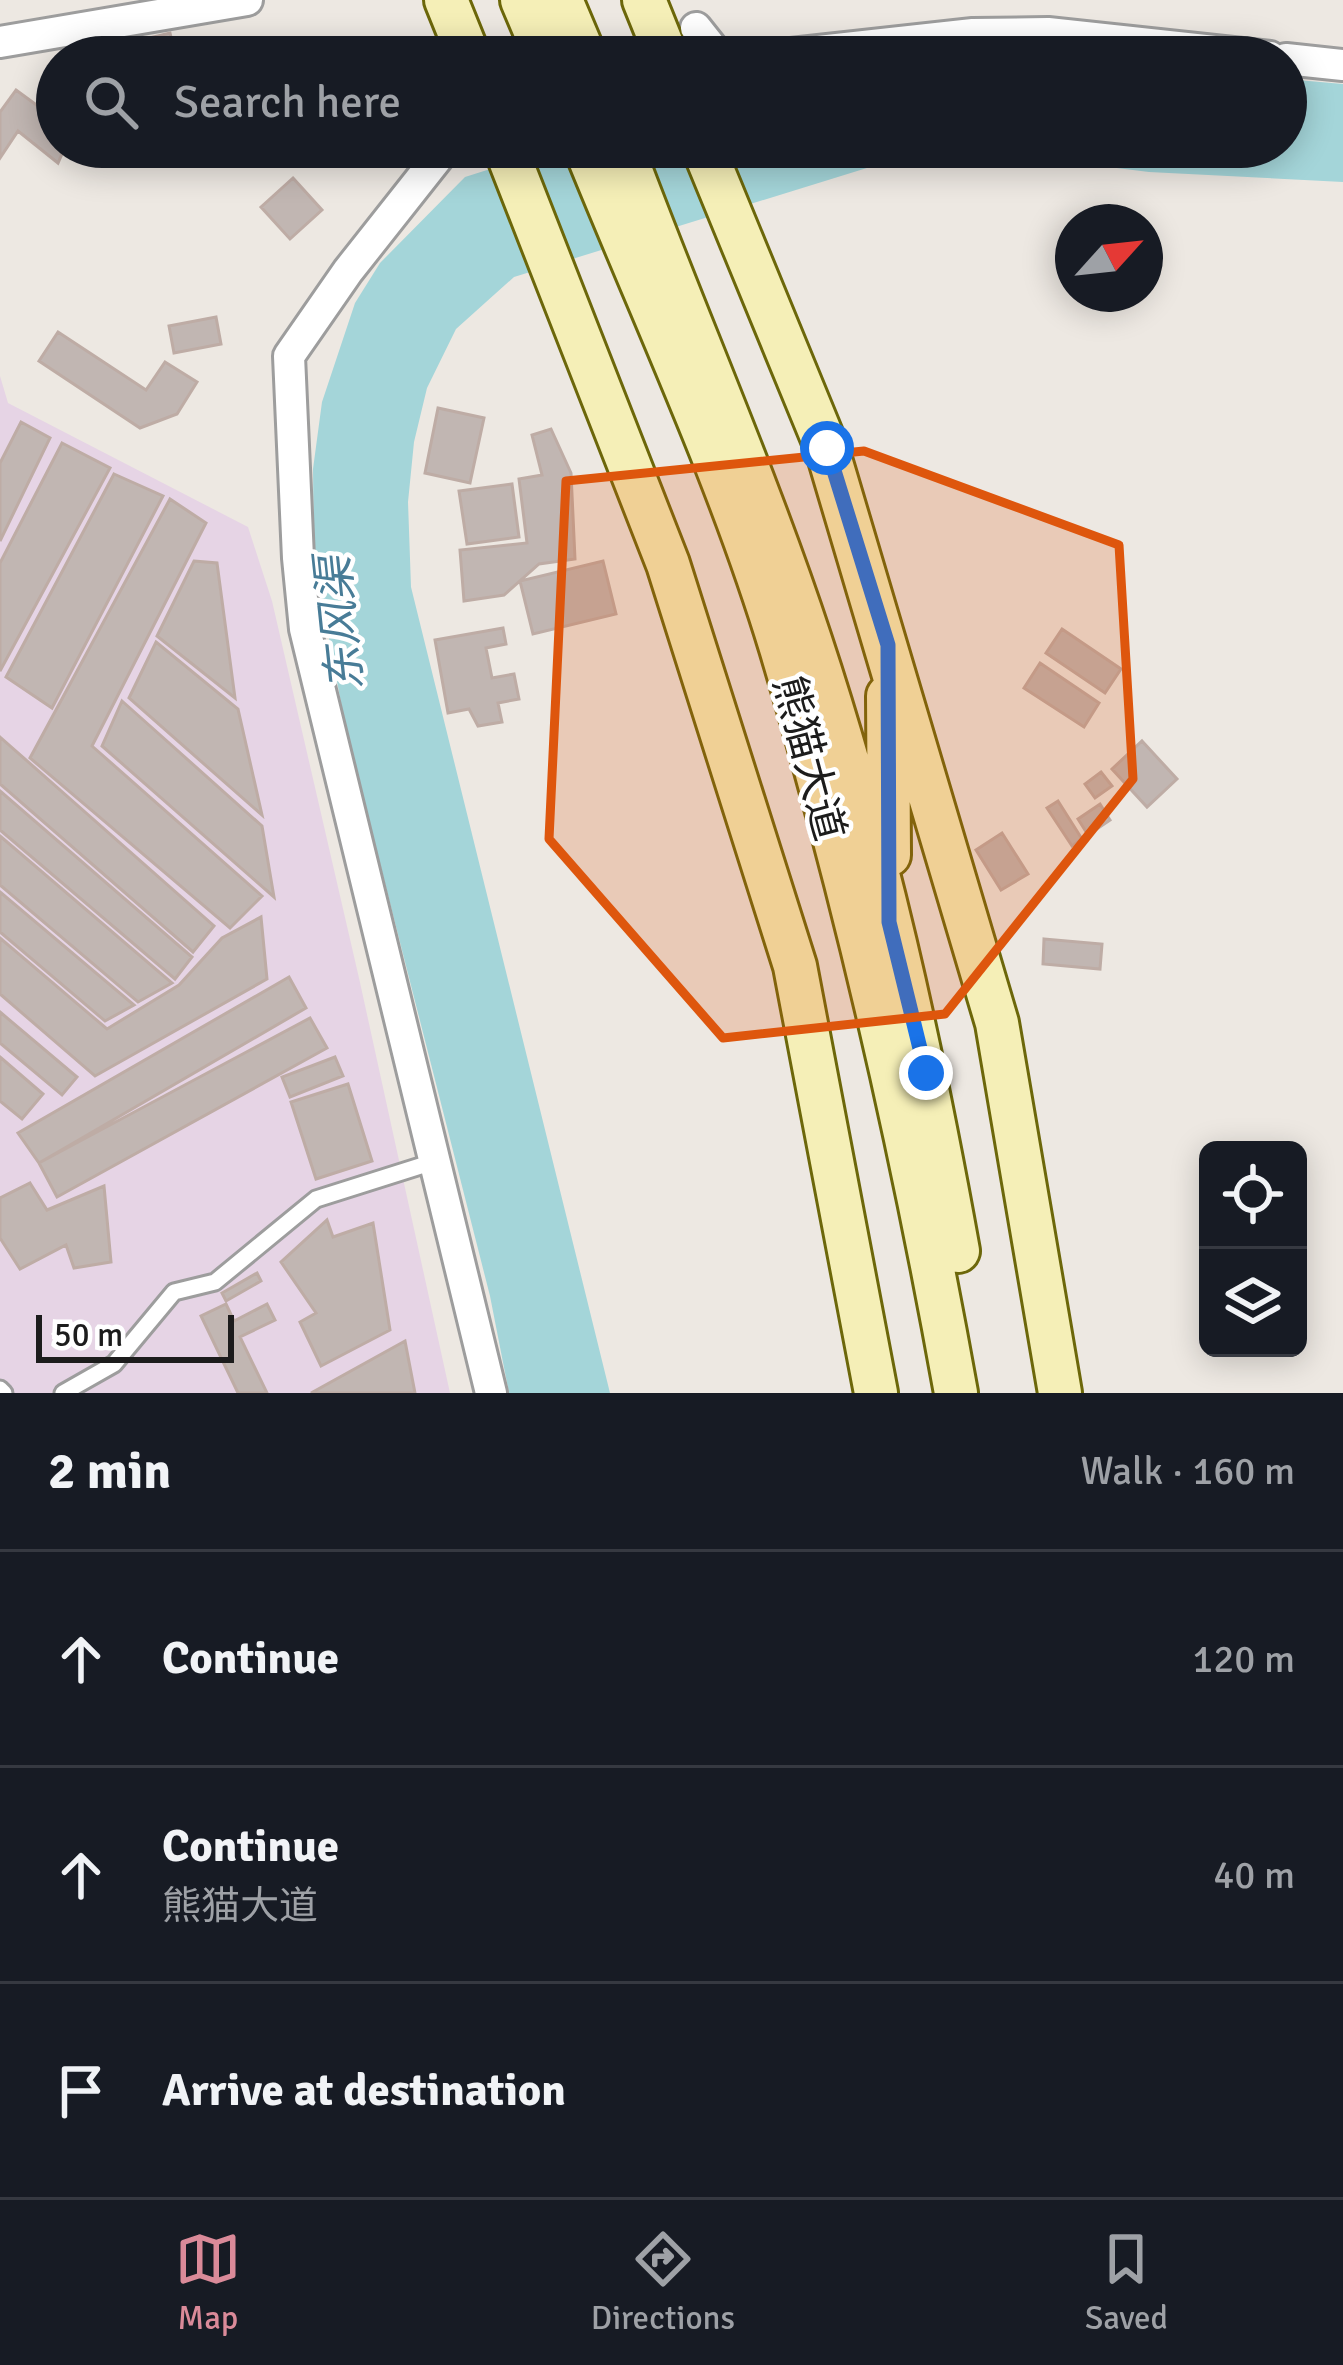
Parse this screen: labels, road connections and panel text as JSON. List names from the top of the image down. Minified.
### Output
{"streets":{"street":["熊猫大道"]},"water":["东风渠"],"scale_bar":"50 m","north":"top right","page":{"search":"Search here","scale":"50 m","heading":["2 min","Walk · 160 m"],"list":[["Continue","120 m"],["Continue","熊猫大道","40 m"],"Arrive at destination"],"nav":["Map","Directions","Saved"]}}
